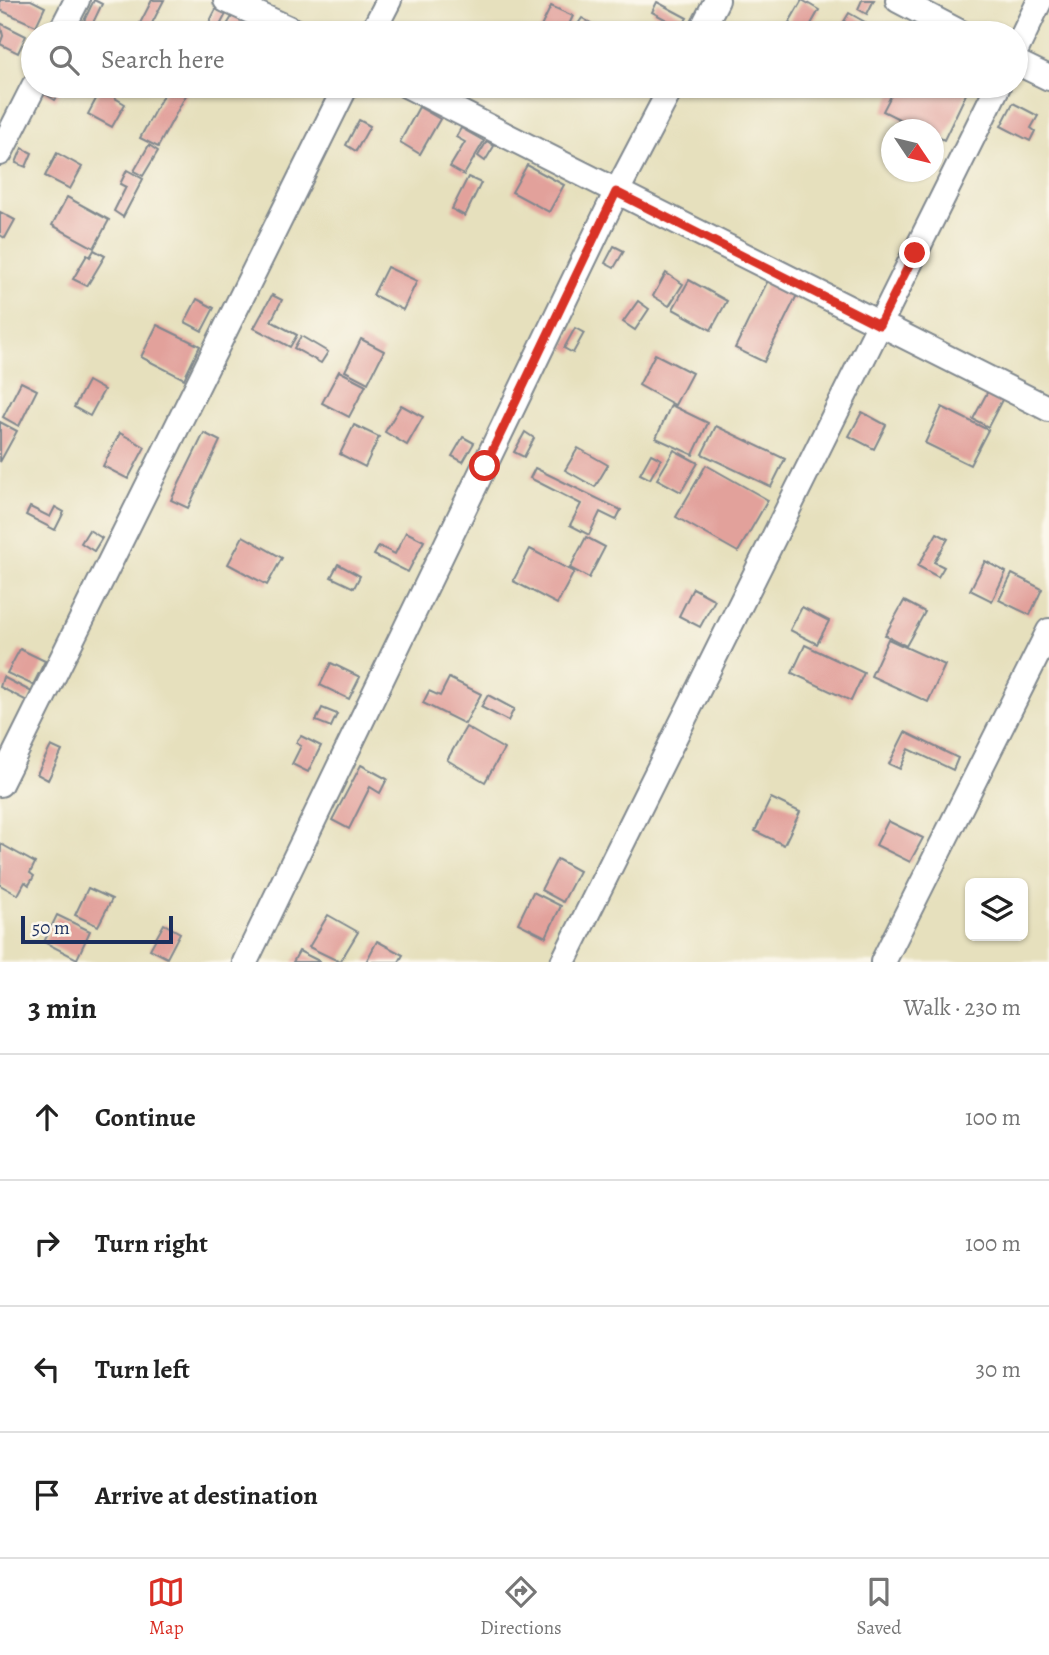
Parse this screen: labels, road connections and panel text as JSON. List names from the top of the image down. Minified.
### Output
{"scale_bar":"50 m","north":"bottom right","page":{"search":"Search here","scale":"50 m","heading":["3 min","Walk · 230 m"],"list":[["Continue","100 m"],["Turn right","100 m"],["Turn left","30 m"],"Arrive at destination"],"nav":["Map","Directions","Saved"]}}
